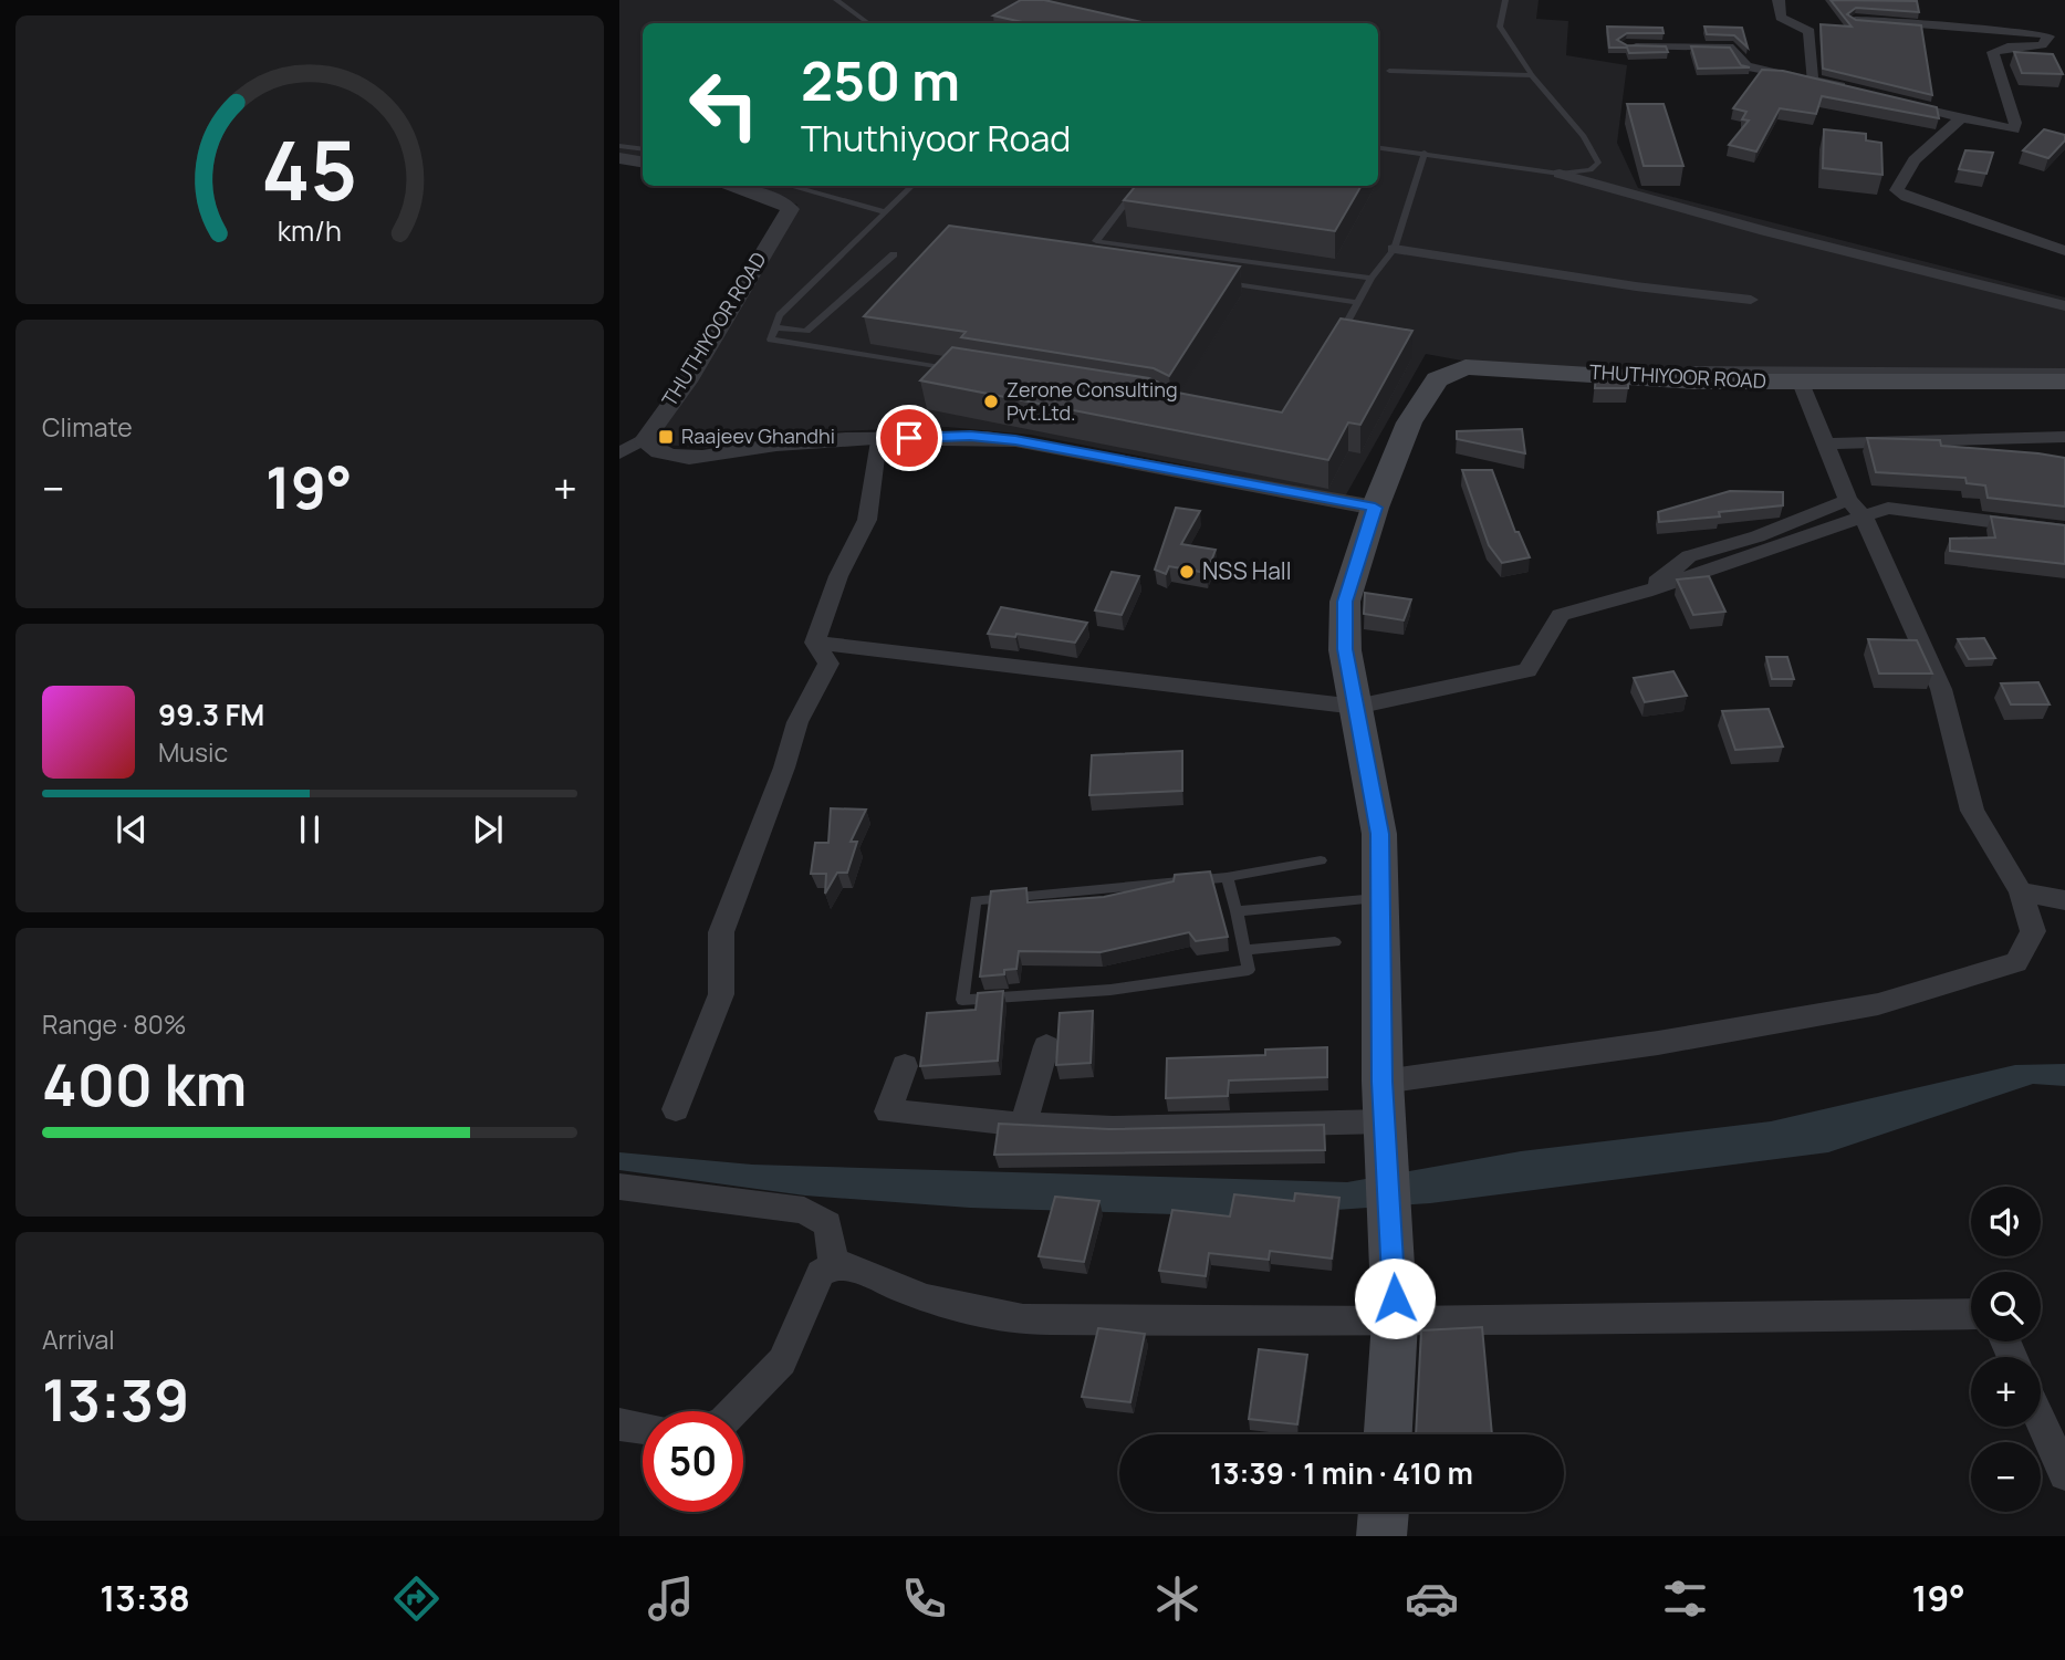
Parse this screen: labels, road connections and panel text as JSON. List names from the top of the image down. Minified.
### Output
{"streets":{"main road":["THUTHIYOOR ROAD"]},"places":{"other":["Zerone Consulting Pvt.Ltd.","NSS Hall"],"transit":["Raajeev Ghandhi"]},"page":{"turn":["250 m","Thuthiyoor Road"],"tile":["Climate",["Range · 80%","400 km"],["Arrival","13:39"]],"heat":["−","19°","+"],"song":["99.3 FM","Music"],"map_buttons":["+","−"],"limit":"50","trip":"13:39 · 1 min · 410 m","tabs":["13:38","19°"],"gauge":["45","km/h"]}}
